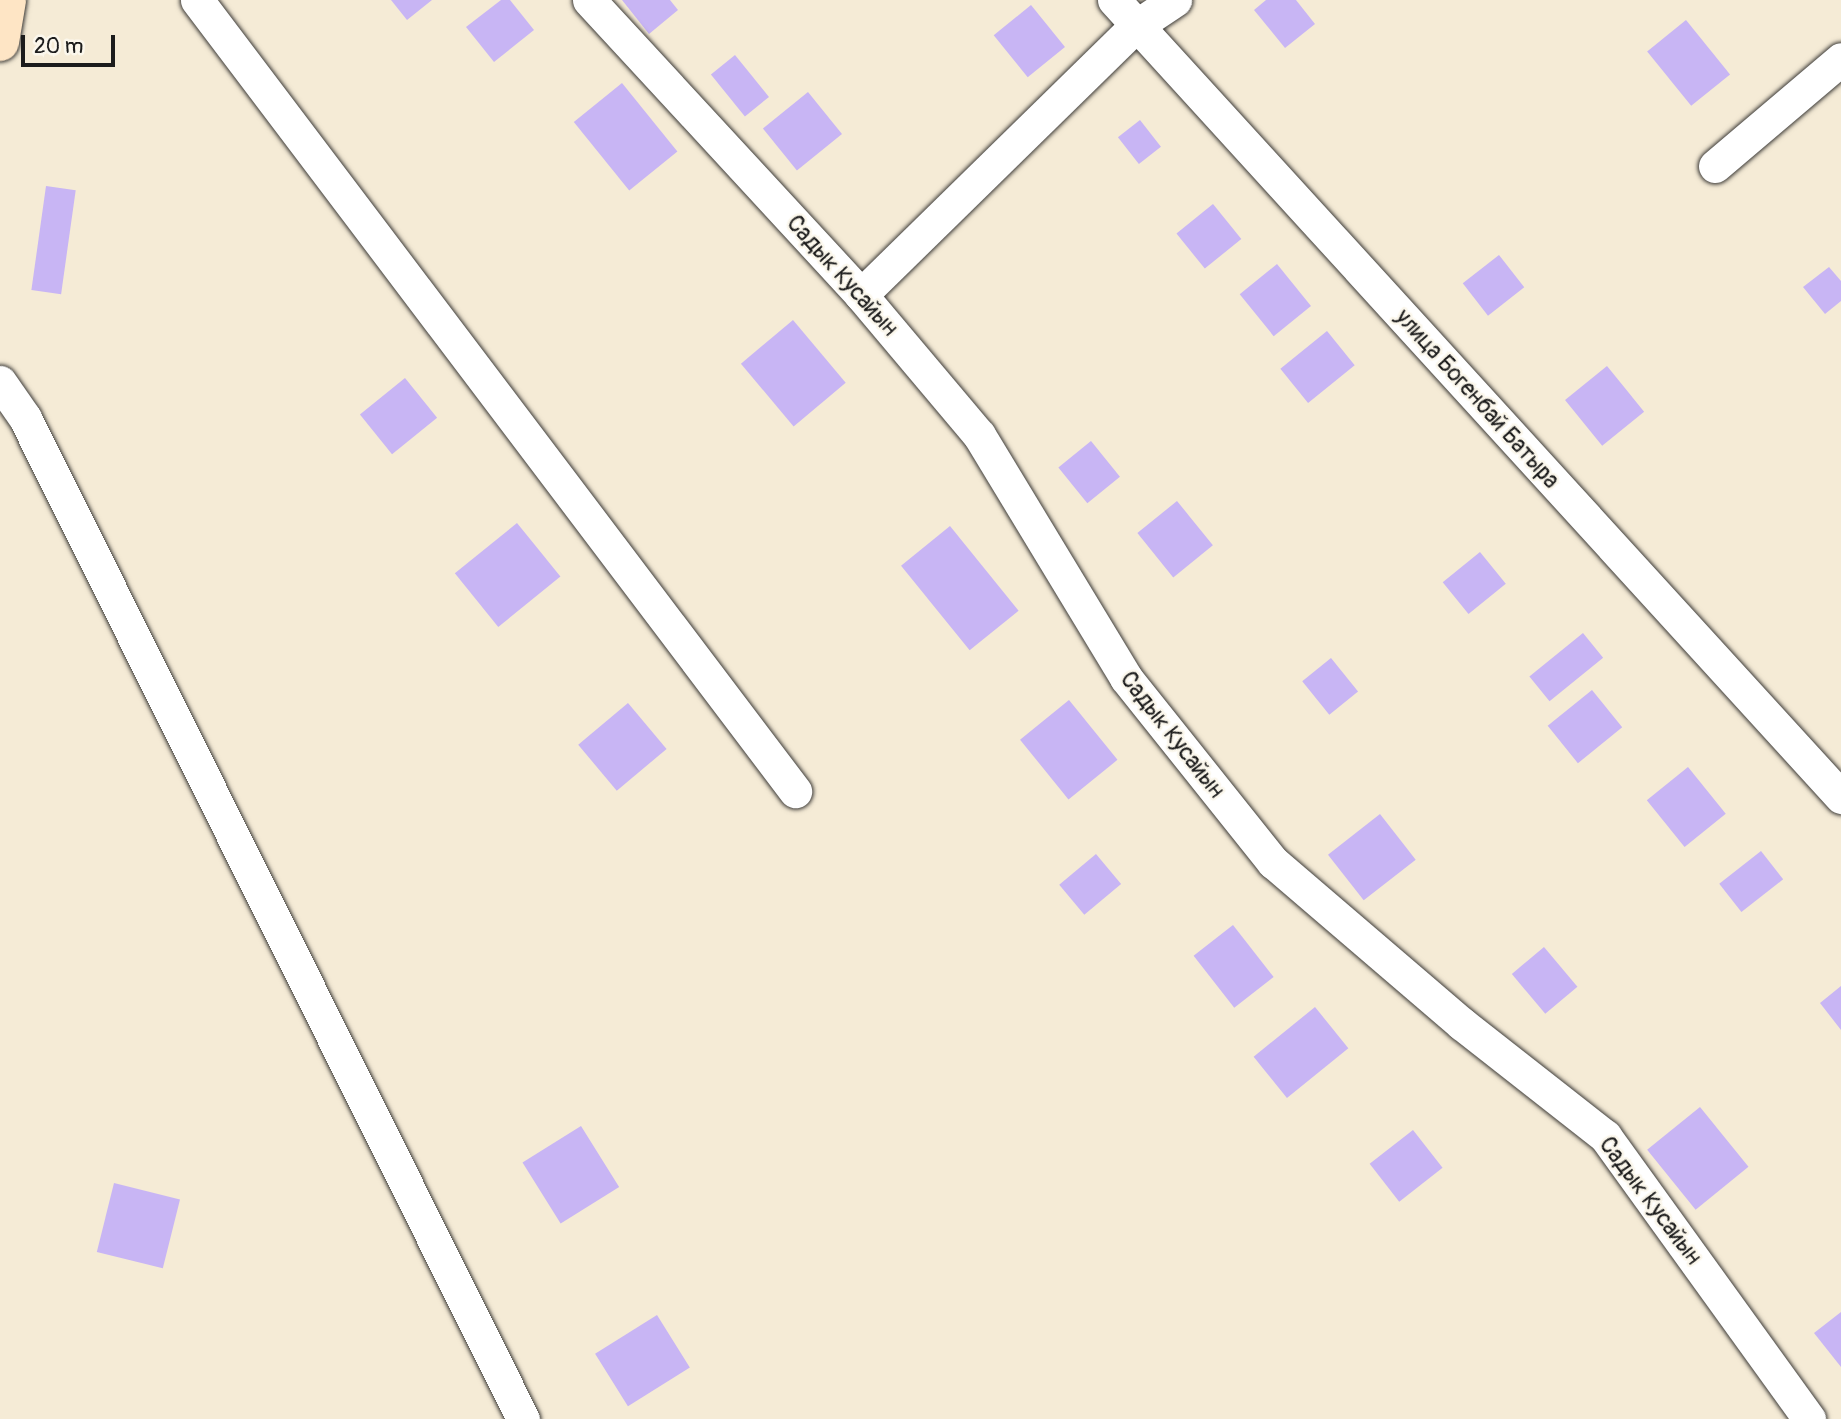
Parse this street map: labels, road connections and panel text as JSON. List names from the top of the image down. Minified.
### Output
{"streets":{"street":["Садык Кусайын","улица Богенбай Батыра"]},"scale_bar":"20 m"}
